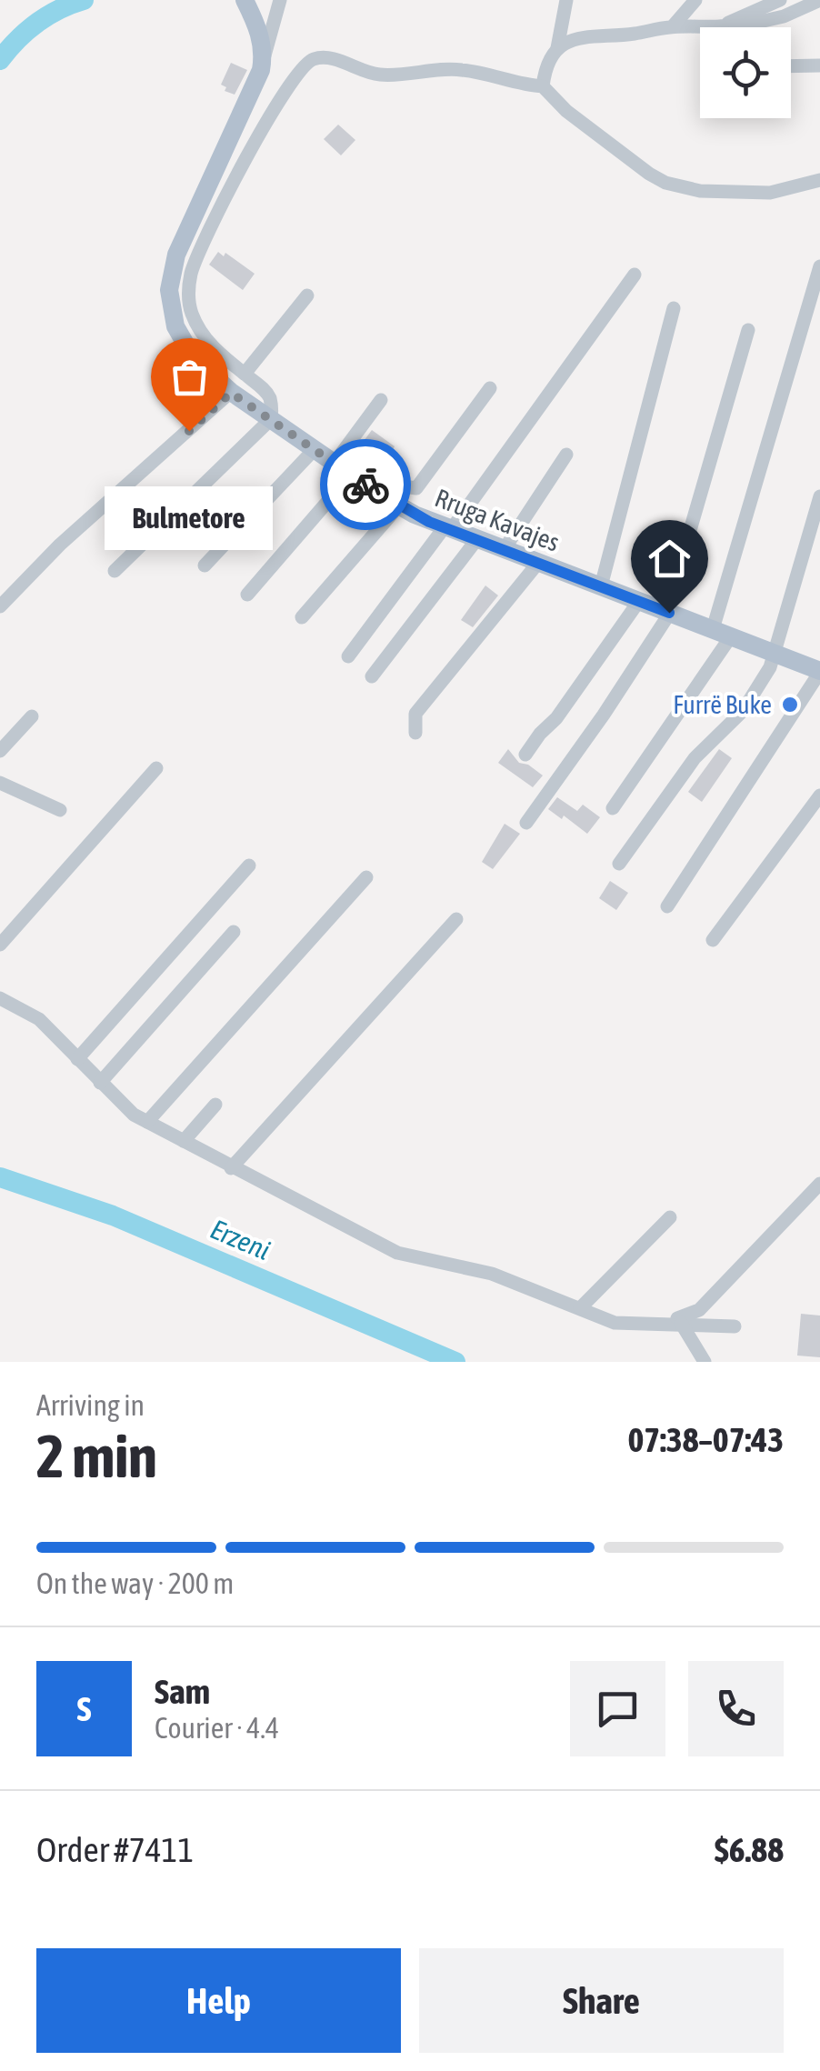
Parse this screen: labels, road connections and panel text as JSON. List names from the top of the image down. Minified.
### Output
{"streets":{"main road":["Rruga Kavajes"]},"water":["Erzeni"],"places":["Bulmetore","Furrë Buke"],"page":{"bubble":"Bulmetore","heading":["2 min","Arriving in","07:38–07:43"],"panel":["Sam","Courier · 4.4","Order #7411","$6.88"],"bar":"On the way · 200 m","round":"S","buttons":["Help","Share"]}}
